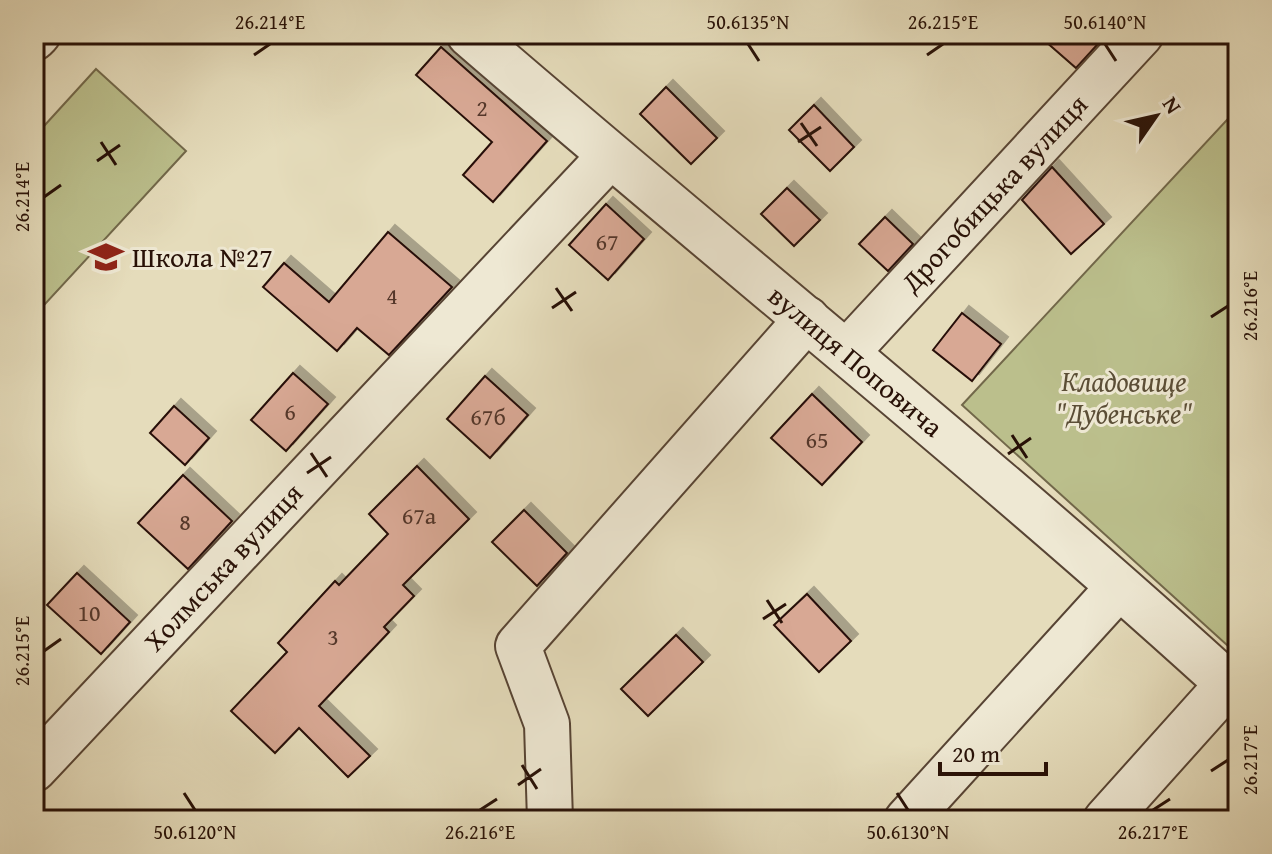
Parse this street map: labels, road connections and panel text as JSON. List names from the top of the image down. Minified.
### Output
{"streets":{"street":["Дрогобицька вулиця","вулиця Поповича","Холмська вулиця"]},"crossings":[["Дрогобицька вулиця","вулиця Поповича"],["вулиця Поповича","Холмська вулиця"]],"parks":["Кладовище \"Дубенське\""],"places":{"school or university":["Школа №27"]},"house_numbers":["2","67","4","6","67б","65","67а","8","10","3"],"scale_bar":"20 m","north":"top right","coordinates":["26.214°E","50.6135°N","26.215°E","50.6140°N","26.216°E","26.217°E","50.6120°N","50.6130°N"]}
